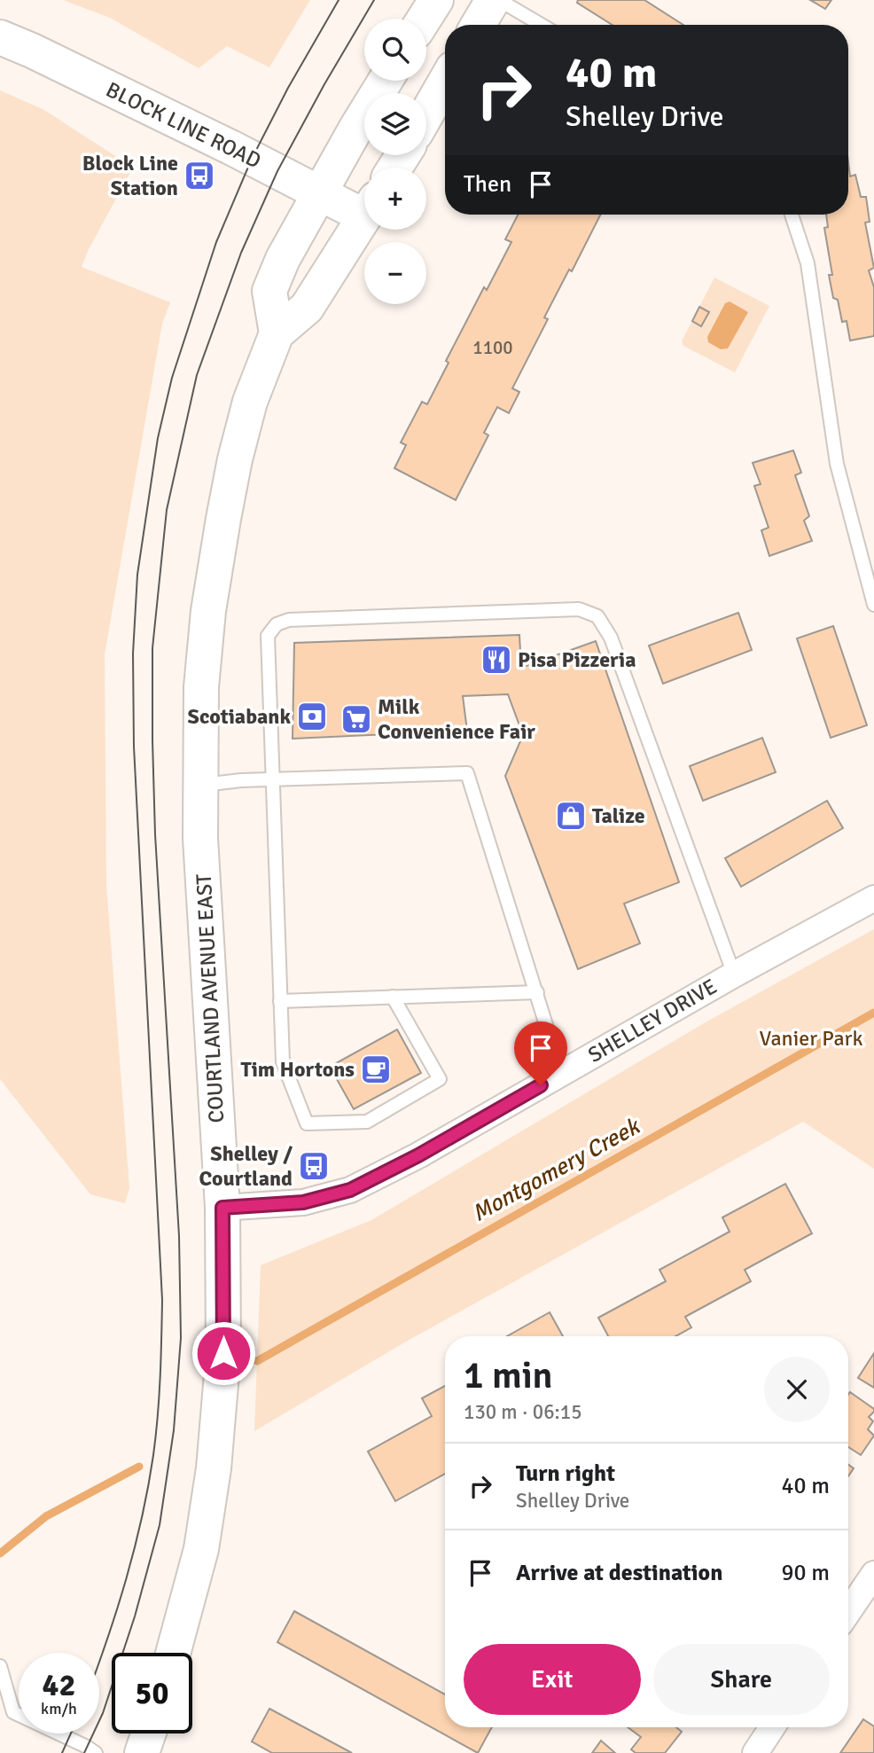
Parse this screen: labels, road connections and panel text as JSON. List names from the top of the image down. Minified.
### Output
{"streets":{"main road":["BLOCK LINE ROAD","COURTLAND AVENUE EAST"],"street":["SHELLEY DRIVE"]},"crossings":[["COURTLAND AVENUE EAST","SHELLEY DRIVE"]],"water":["Montgomery Creek"],"parks":["Vanier Park"],"places":{"bus stop":["Block Line Station","Shelley / Courtland"],"restaurant":["Pisa Pizzeria"],"bank":["Scotiabank"],"supermarket":["Milk Convenience Fair"],"shop":["Talize"],"cafe":["Tim Hortons"]},"house_numbers":["1100"],"page":{"map_buttons":["+","−"],"turn":["40 m","Shelley Drive"],"then":"Then","heading":["1 min","130 m · 06:15"],"list":[{"name":"Turn right","note":"Shelley Drive","value":"40 m"},{"name":"Arrive at destination","value":"90 m"}],"buttons":["Exit","Share"],"speed":"42 km/h","limit":"50"}}
